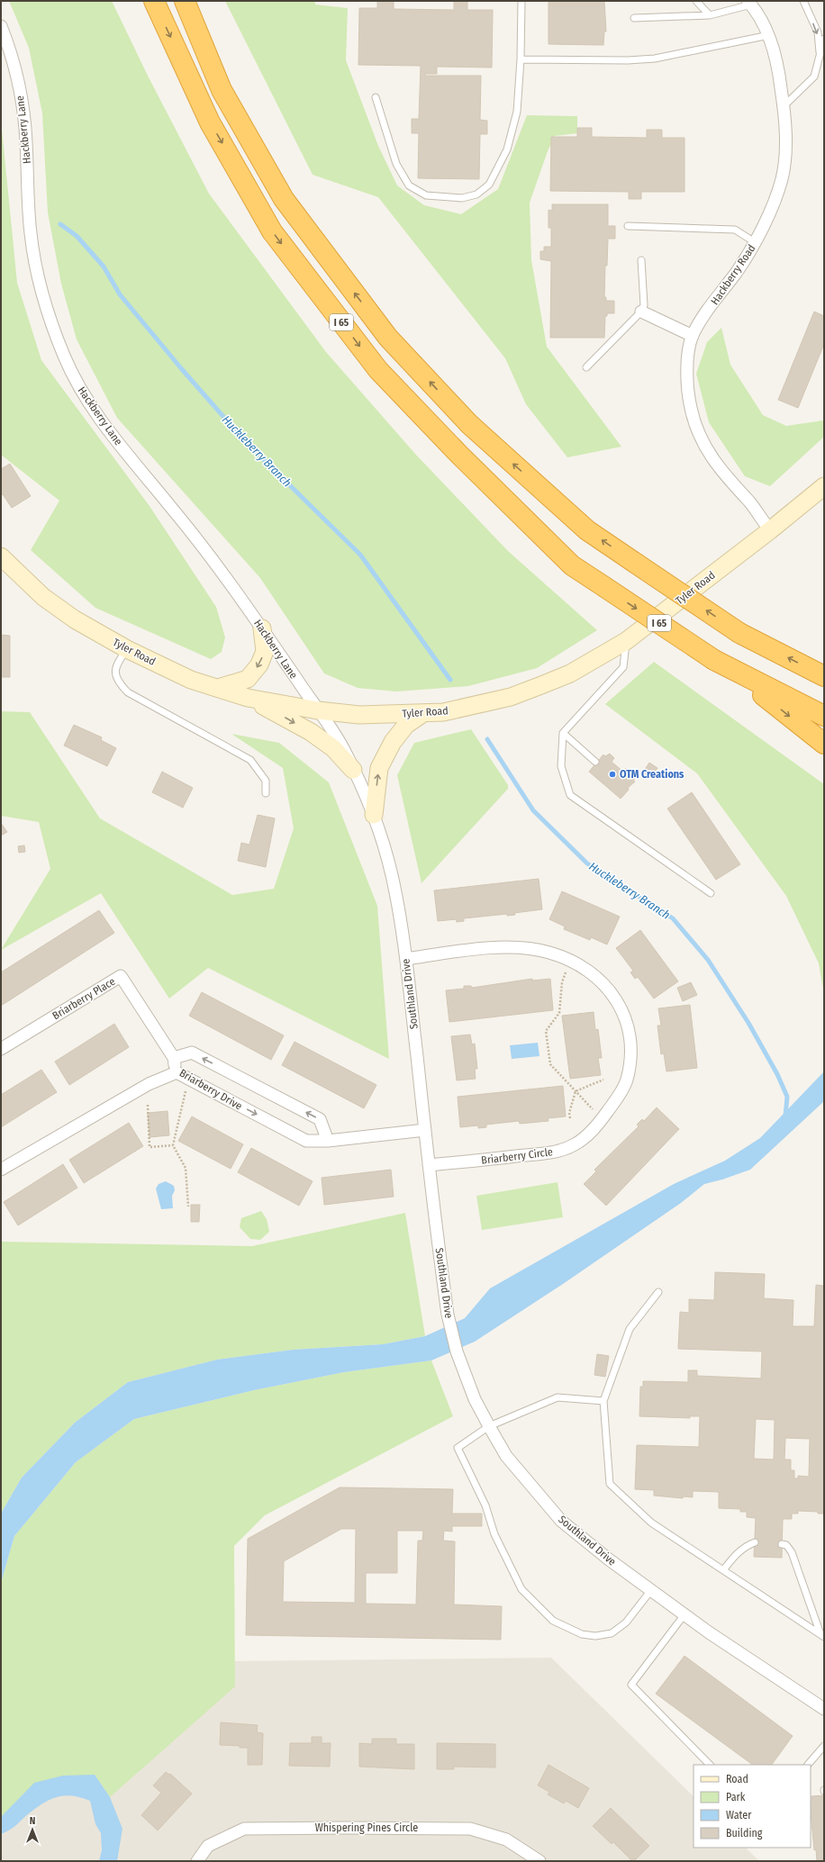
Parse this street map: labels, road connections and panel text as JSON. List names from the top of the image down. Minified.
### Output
{"streets":{"highway":["I 65"],"street":["Hackberry Lane","Hackberry Road","Tyler Road","Southland Drive","Briarberry Place","Briarberry Drive","Briarberry Circle","Whispering Pines Circle"]},"crossings":[["Hackberry Lane","Tyler Road"],["Hackberry Lane","Southland Drive"],["Hackberry Road","Tyler Road"],["Tyler Road","Southland Drive"],["Southland Drive","Briarberry Drive"],["Southland Drive","Briarberry Circle"],["Briarberry Place","Briarberry Drive"]],"water":["Huckleberry Branch"],"places":["OTM Creations"],"legend":["Road","Park","Water","Building"],"north":"top"}
